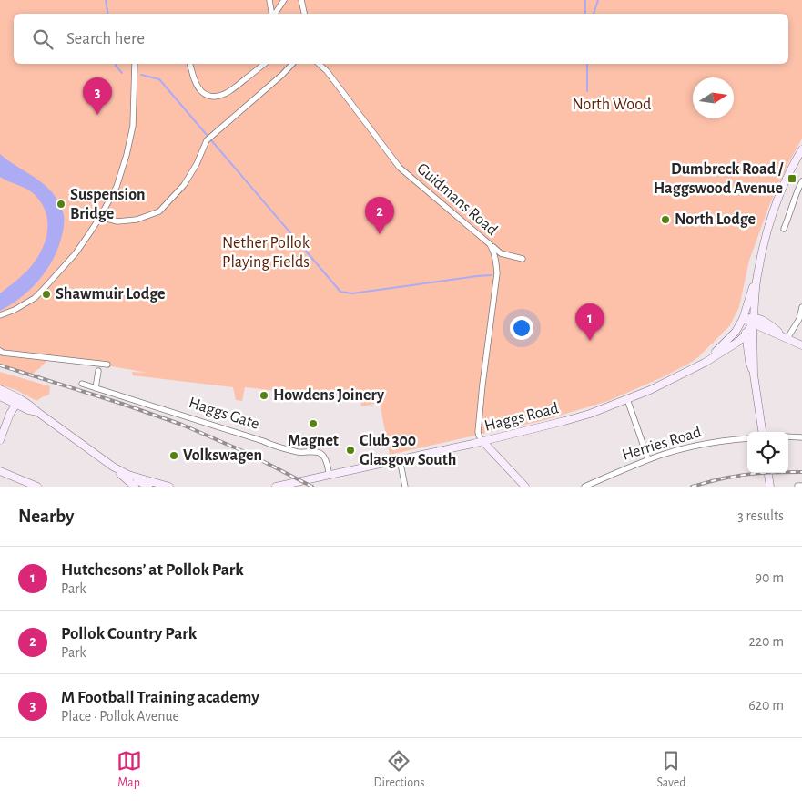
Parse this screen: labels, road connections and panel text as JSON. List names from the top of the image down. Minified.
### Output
{"streets":{"main road":["Haggs Road"],"street":["Guidmans Road","Haggs Gate","Herries Road"]},"crossings":[["Guidmans Road","Haggs Road"],["Haggs Gate","Haggs Road"]],"parks":["North Wood","Nether Pollok Playing Fields"],"places":{"transit":["Dumbreck Road / Haggswood Avenue"],"other":["Suspension Bridge","North Lodge","Shawmuir Lodge","Howdens Joinery","Magnet","Club 300 Glasgow South","Volkswagen"]},"north":"right","page":{"search":"Search here","pins":["3","2","1"],"heading":["Nearby","3 results"],"list":[{"mark":"1","name":"Hutchesons’ at Pollok Park","note":"Park","value":"90 m"},{"mark":"2","name":"Pollok Country Park","note":"Park","value":"220 m"},{"mark":"3","name":"M Football Training academy","note":"Place · Pollok Avenue","value":"620 m"}],"nav":["Map","Directions","Saved"]}}
